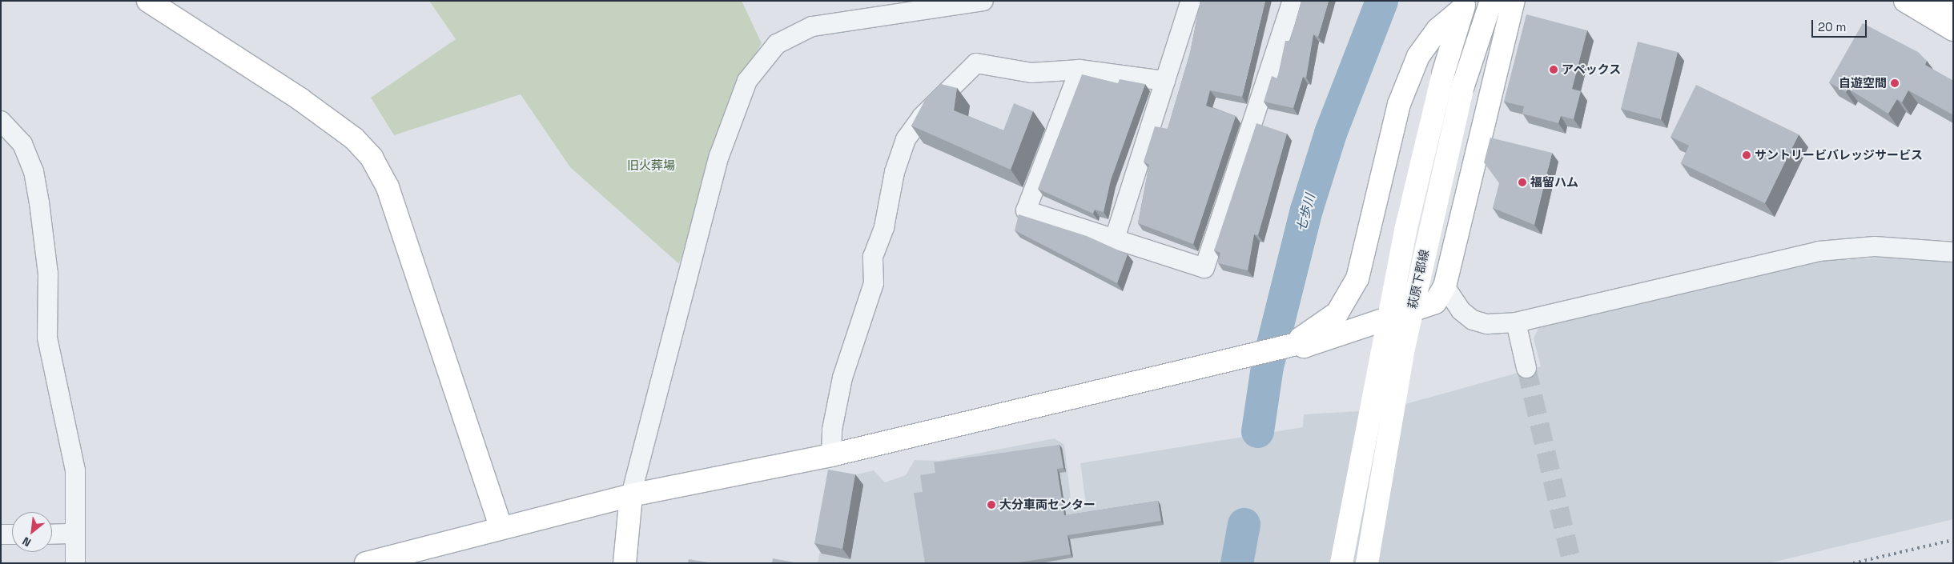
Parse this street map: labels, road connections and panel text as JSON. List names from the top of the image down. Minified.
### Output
{"streets":{"street":["萩原下郡線"]},"water":["七歩川"],"parks":["旧火葬場"],"places":["アペックス","自遊空間","サントリービバレッジサービス","福留ハム","大分車両センター"],"scale_bar":"20 m","north":"bottom left"}
